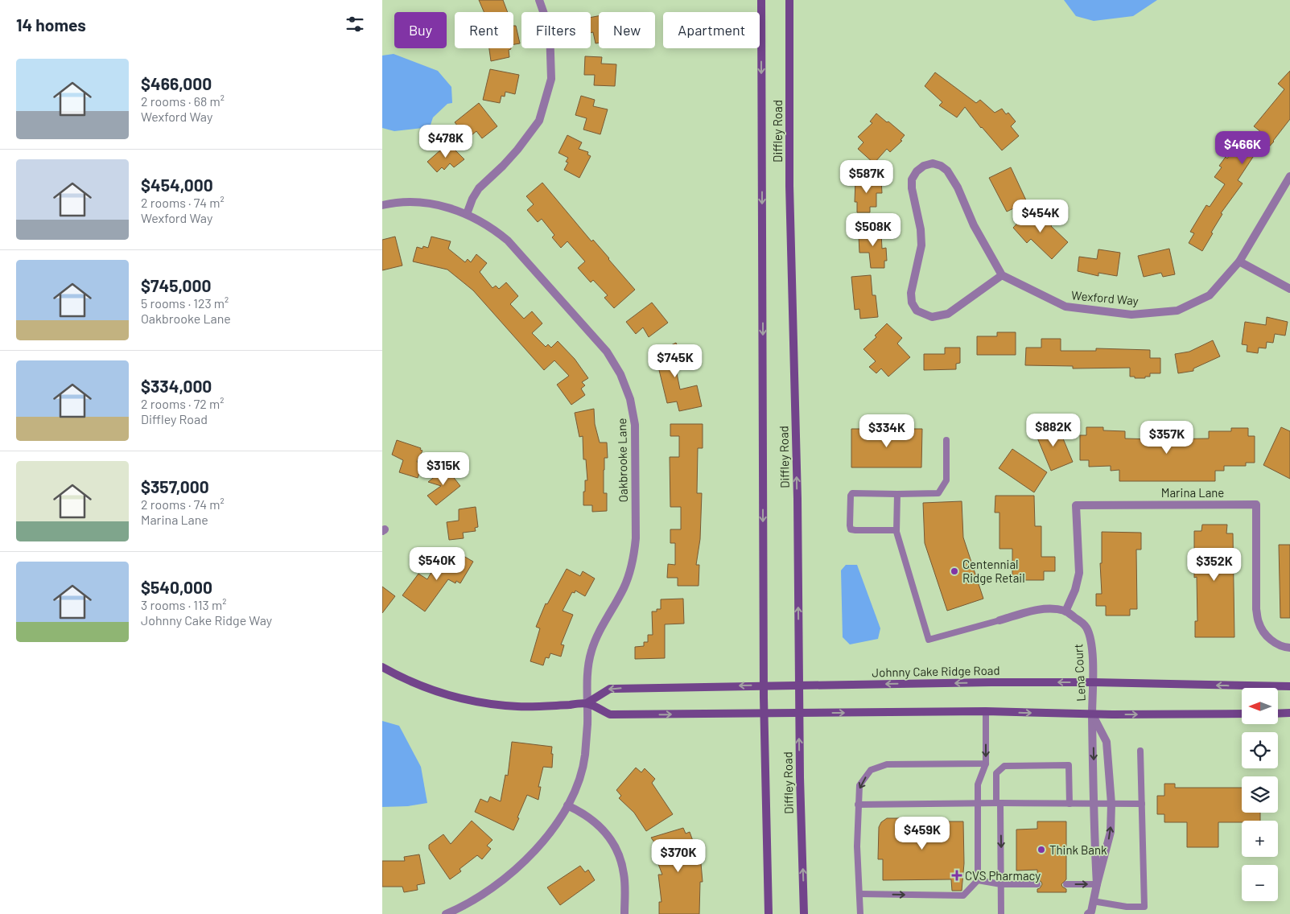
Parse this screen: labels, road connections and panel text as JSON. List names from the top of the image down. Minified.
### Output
{"streets":{"main road":["Diffley Road","Johnny Cake Ridge Road"],"street":["Wexford Way","Oakbrooke Lane","Marina Lane","Lena Court"]},"crossings":[["Diffley Road","Johnny Cake Ridge Road"],["Oakbrooke Lane","Johnny Cake Ridge Road"],["Marina Lane","Lena Court"],["Johnny Cake Ridge Road","Lena Court"]],"places":{"other":["Centennial Ridge Retail","Think Bank"],"health":["CVS Pharmacy"]},"north":"left","page":{"heading":"14 homes","chip":["Buy","Rent","Filters","New","Apartment"],"list":[{"name":"$466,000","note":"2 rooms · 68 m² · Wexford Way"},{"name":"$454,000","note":"2 rooms · 74 m² · Wexford Way"},{"name":"$745,000","note":"5 rooms · 123 m² · Oakbrooke Lane"},{"name":"$334,000","note":"2 rooms · 72 m² · Diffley Road"},{"name":"$357,000","note":"2 rooms · 74 m² · Marina Lane"},{"name":"$540,000","note":"3 rooms · 113 m² · Johnny Cake Ridge Way"}],"price":["$478K","$466K","$587K","$454K","$508K","$745K","$882K","$334K","$357K","$315K","$540K","$352K","$459K","$370K"],"map_buttons":["+","−"]}}
